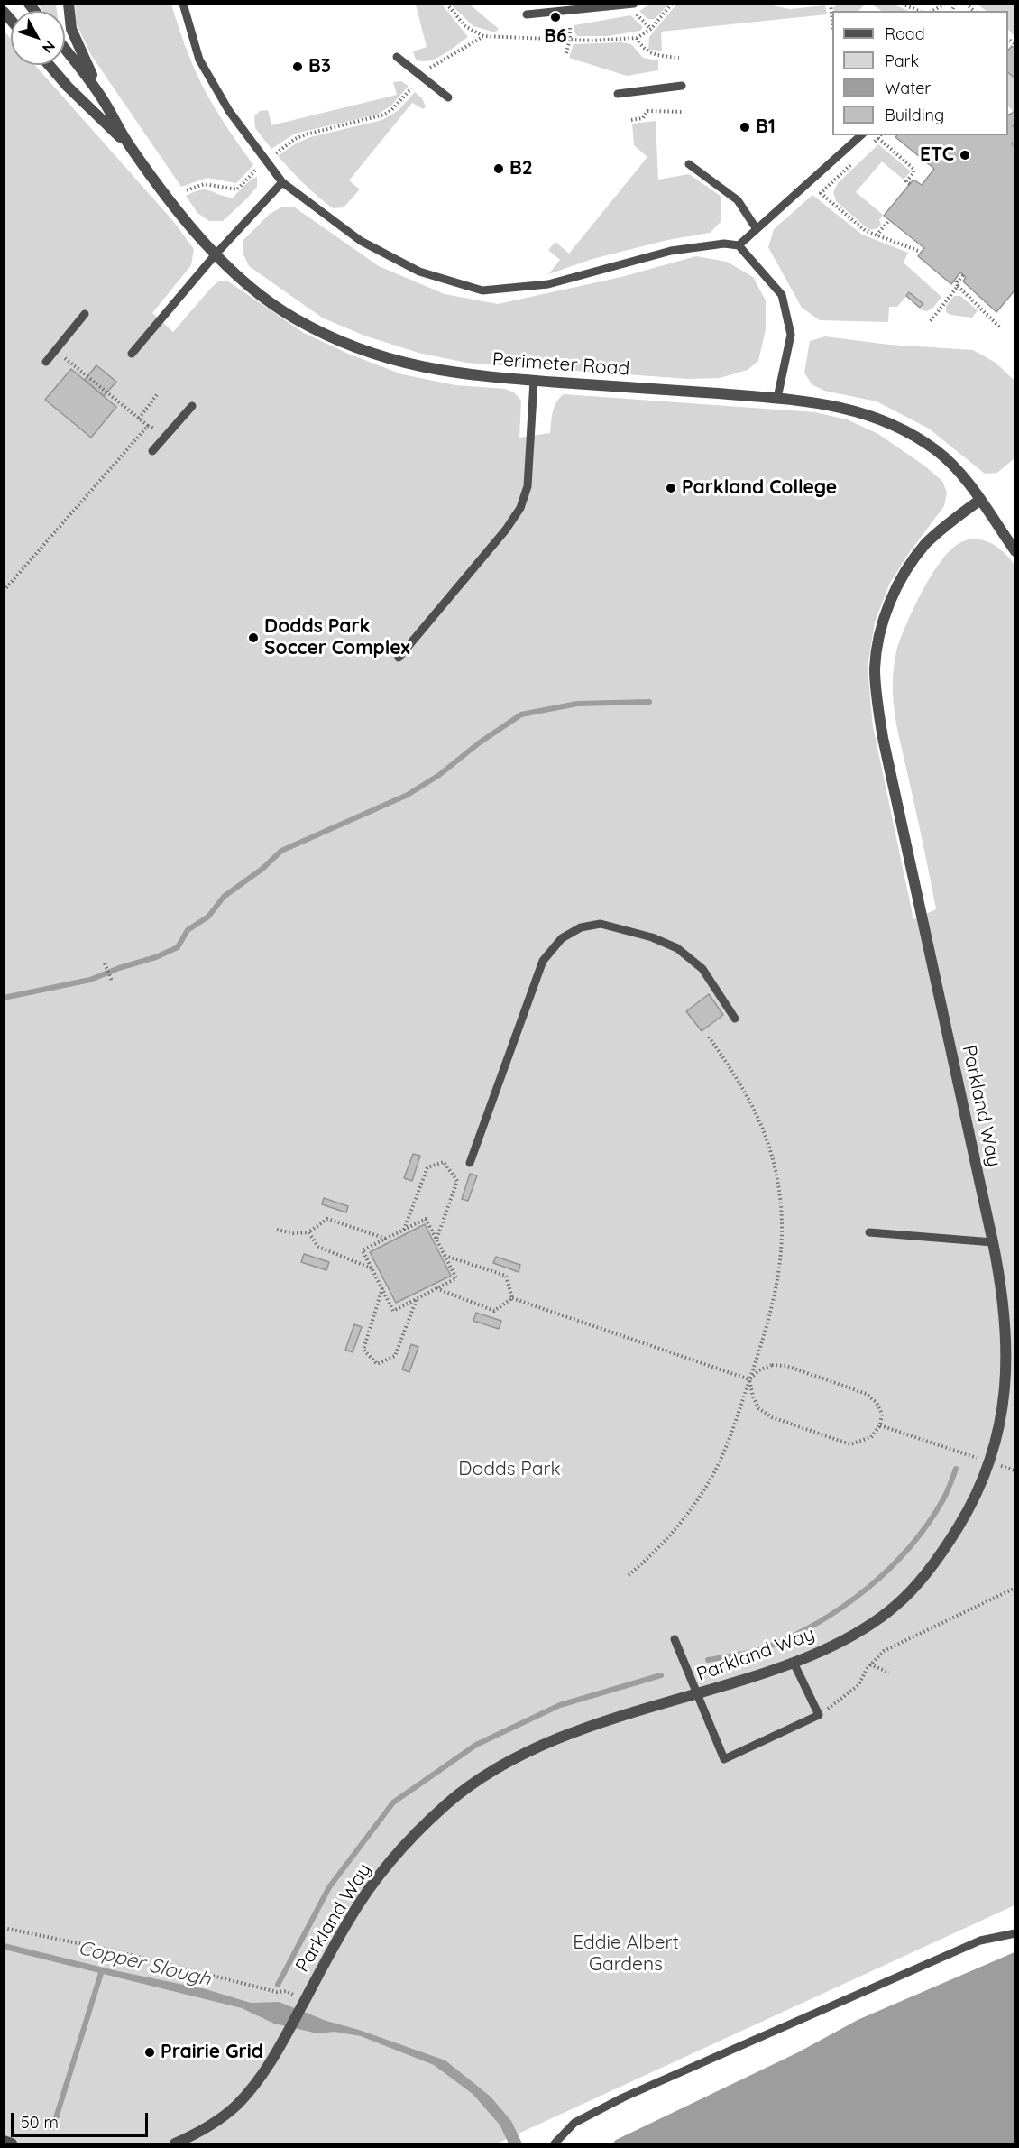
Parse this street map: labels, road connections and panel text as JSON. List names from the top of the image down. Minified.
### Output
{"streets":{"street":["Perimeter Road","Parkland Way"]},"crossings":[["Perimeter Road","Parkland Way"]],"water":["Copper Slough"],"parks":["Dodds Park","Eddie Albert Gardens"],"places":["B6","B3","B1","ETC","B2","Parkland College","Dodds Park Soccer Complex","Prairie Grid"],"legend":["Road","Park","Water","Building"],"scale_bar":"50 m","north":"bottom right"}
